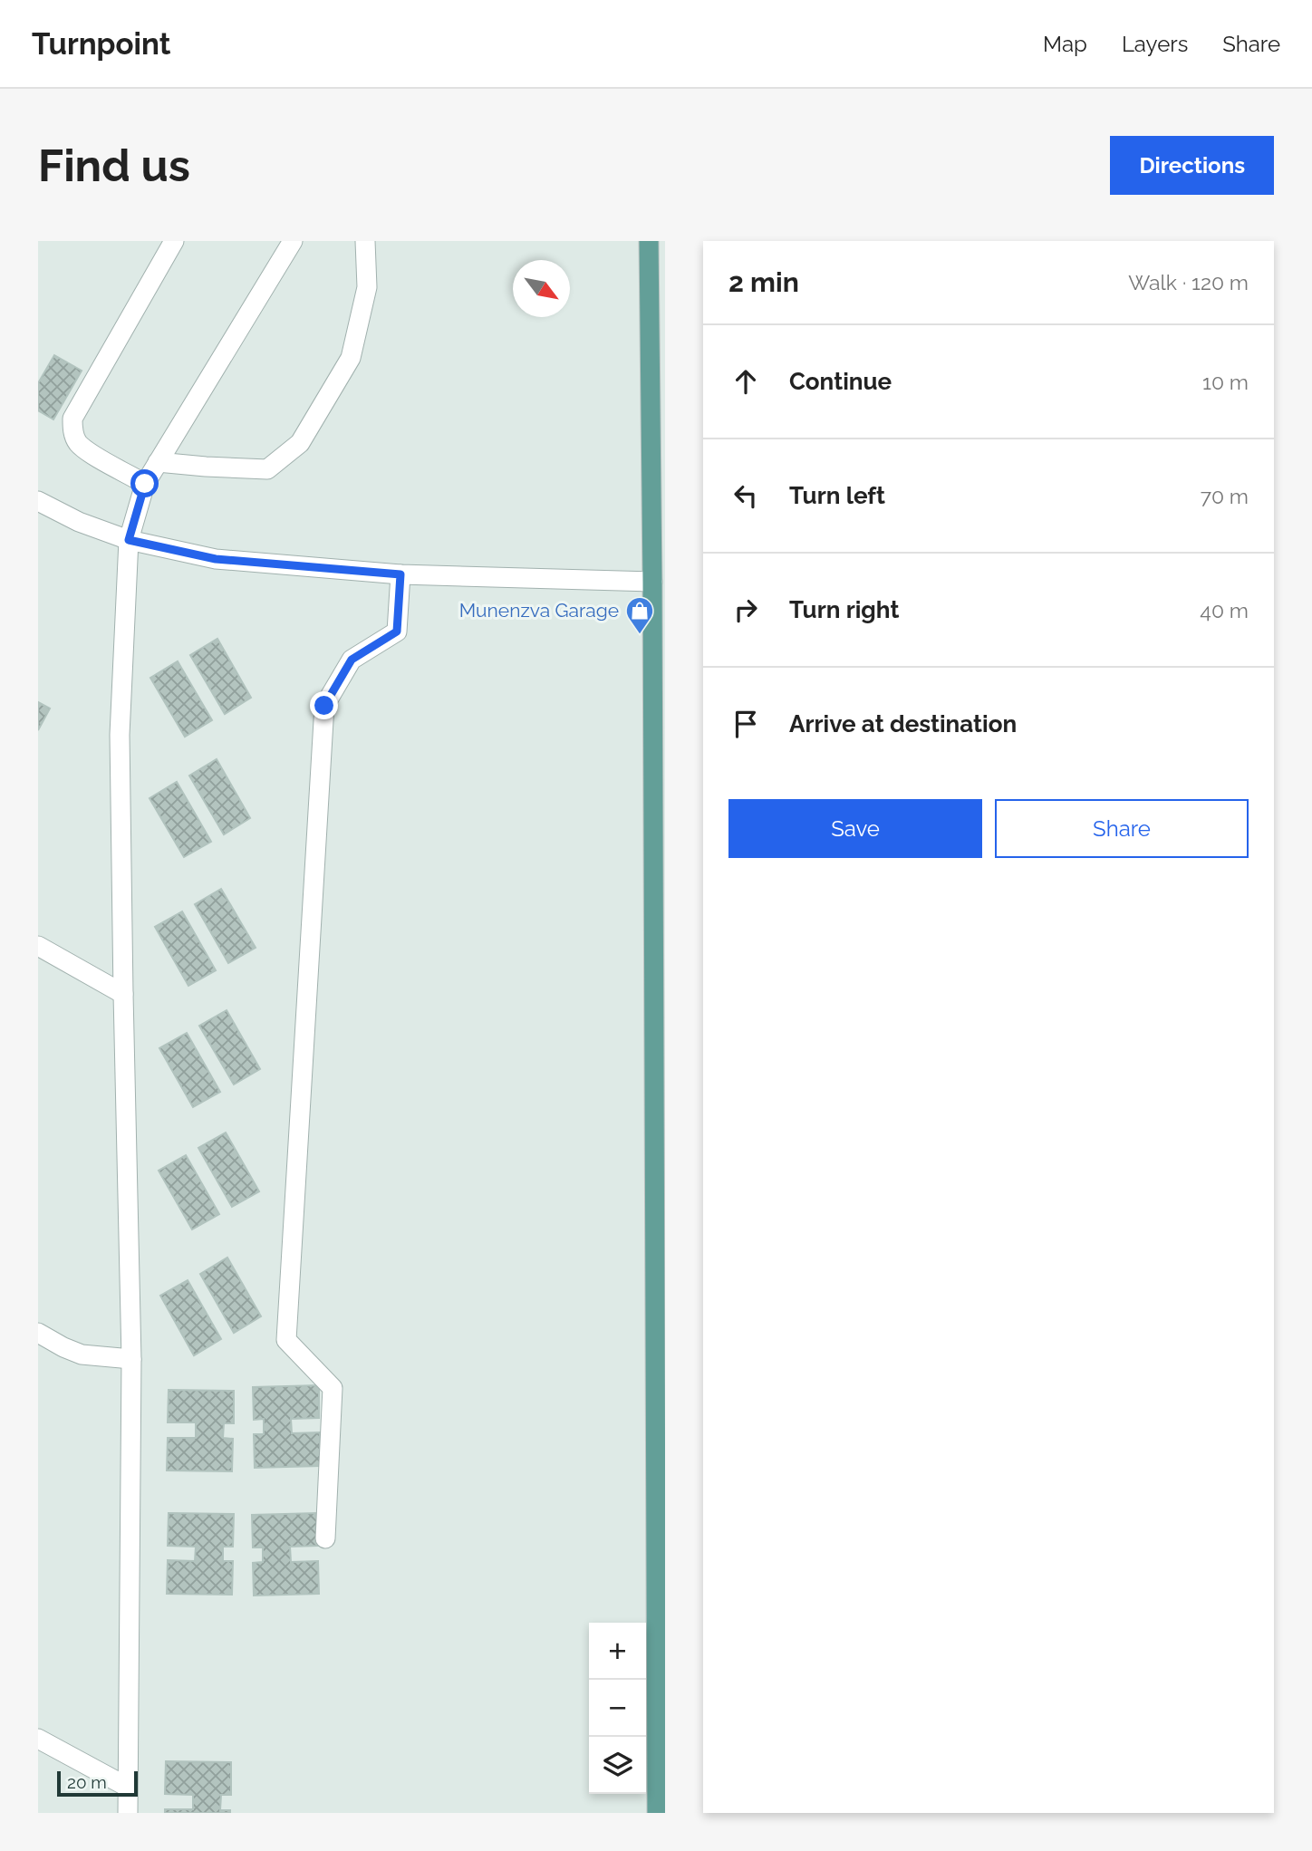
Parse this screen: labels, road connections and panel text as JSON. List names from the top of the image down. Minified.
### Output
{"places":{"shop":["Munenzva Garage"]},"scale_bar":"20 m","north":"bottom right","page":{"header":"Turnpoint","nav":["Map","Layers","Share"],"buttons":["Directions",["Save","Share"]],"title":"Find us","heading":["2 min","Walk · 120 m"],"list":[["Continue","10 m"],["Turn left","70 m"],["Turn right","40 m"],"Arrive at destination"],"map_buttons":["+","−"],"scale":"20 m"}}
